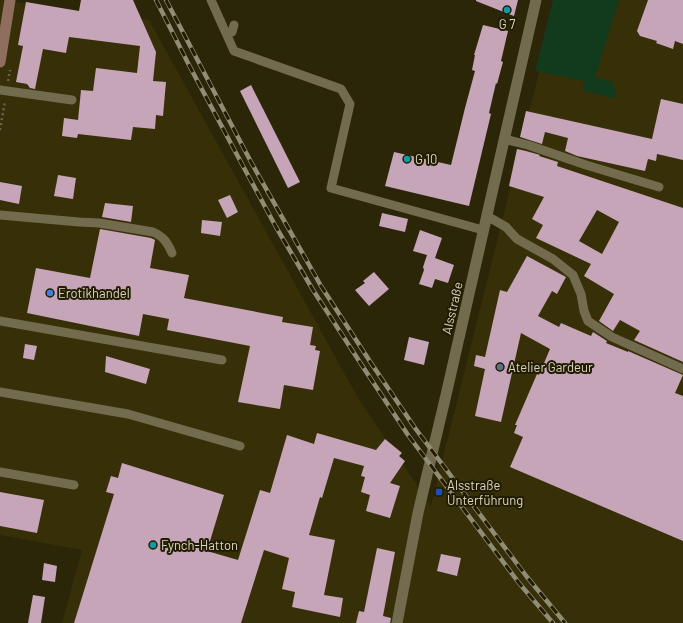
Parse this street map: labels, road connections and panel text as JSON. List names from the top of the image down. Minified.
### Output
{"streets":{"street":["Alsstraße"]},"places":{"other":["G 7","G 10","Erotikhandel","Atelier Gardeur","Fynch-Hatton"],"transit":["Alsstraße Unterführung"]}}
